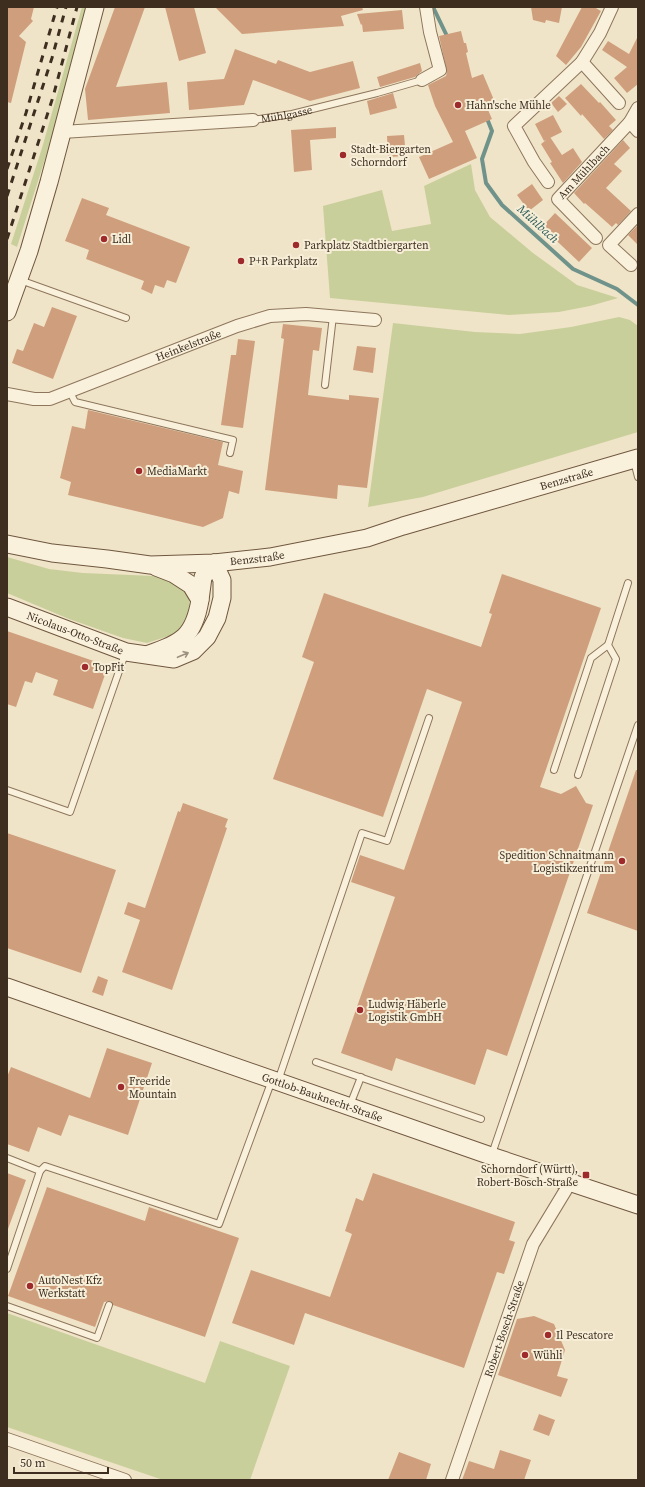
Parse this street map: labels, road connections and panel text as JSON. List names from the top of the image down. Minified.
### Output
{"streets":{"street":["Mühlgasse","Am Mühlbach","Heinkelstraße","Benzstraße","Nicolaus-Otto-Straße","Gottlob-Bauknecht-Straße","Robert-Bosch-Straße"]},"crossings":[["Benzstraße","Nicolaus-Otto-Straße"],["Gottlob-Bauknecht-Straße","Robert-Bosch-Straße"]],"water":["Mühlbach"],"places":{"other":["Hahn'sche Mühle","Stadt-Biergarten Schorndorf","Lidl","Parkplatz Stadtbiergarten","P+R Parkplatz","MediaMarkt","TopFit","Spedition Schnaitmann Logistikzentrum","Ludwig Häberle Logistik GmbH","Freeride Mountain","AutoNest Kfz Werkstatt","Il Pescatore","Wühli"],"transit":["Schorndorf (Württ), Robert-Bosch-Straße"]},"scale_bar":"50 m"}
